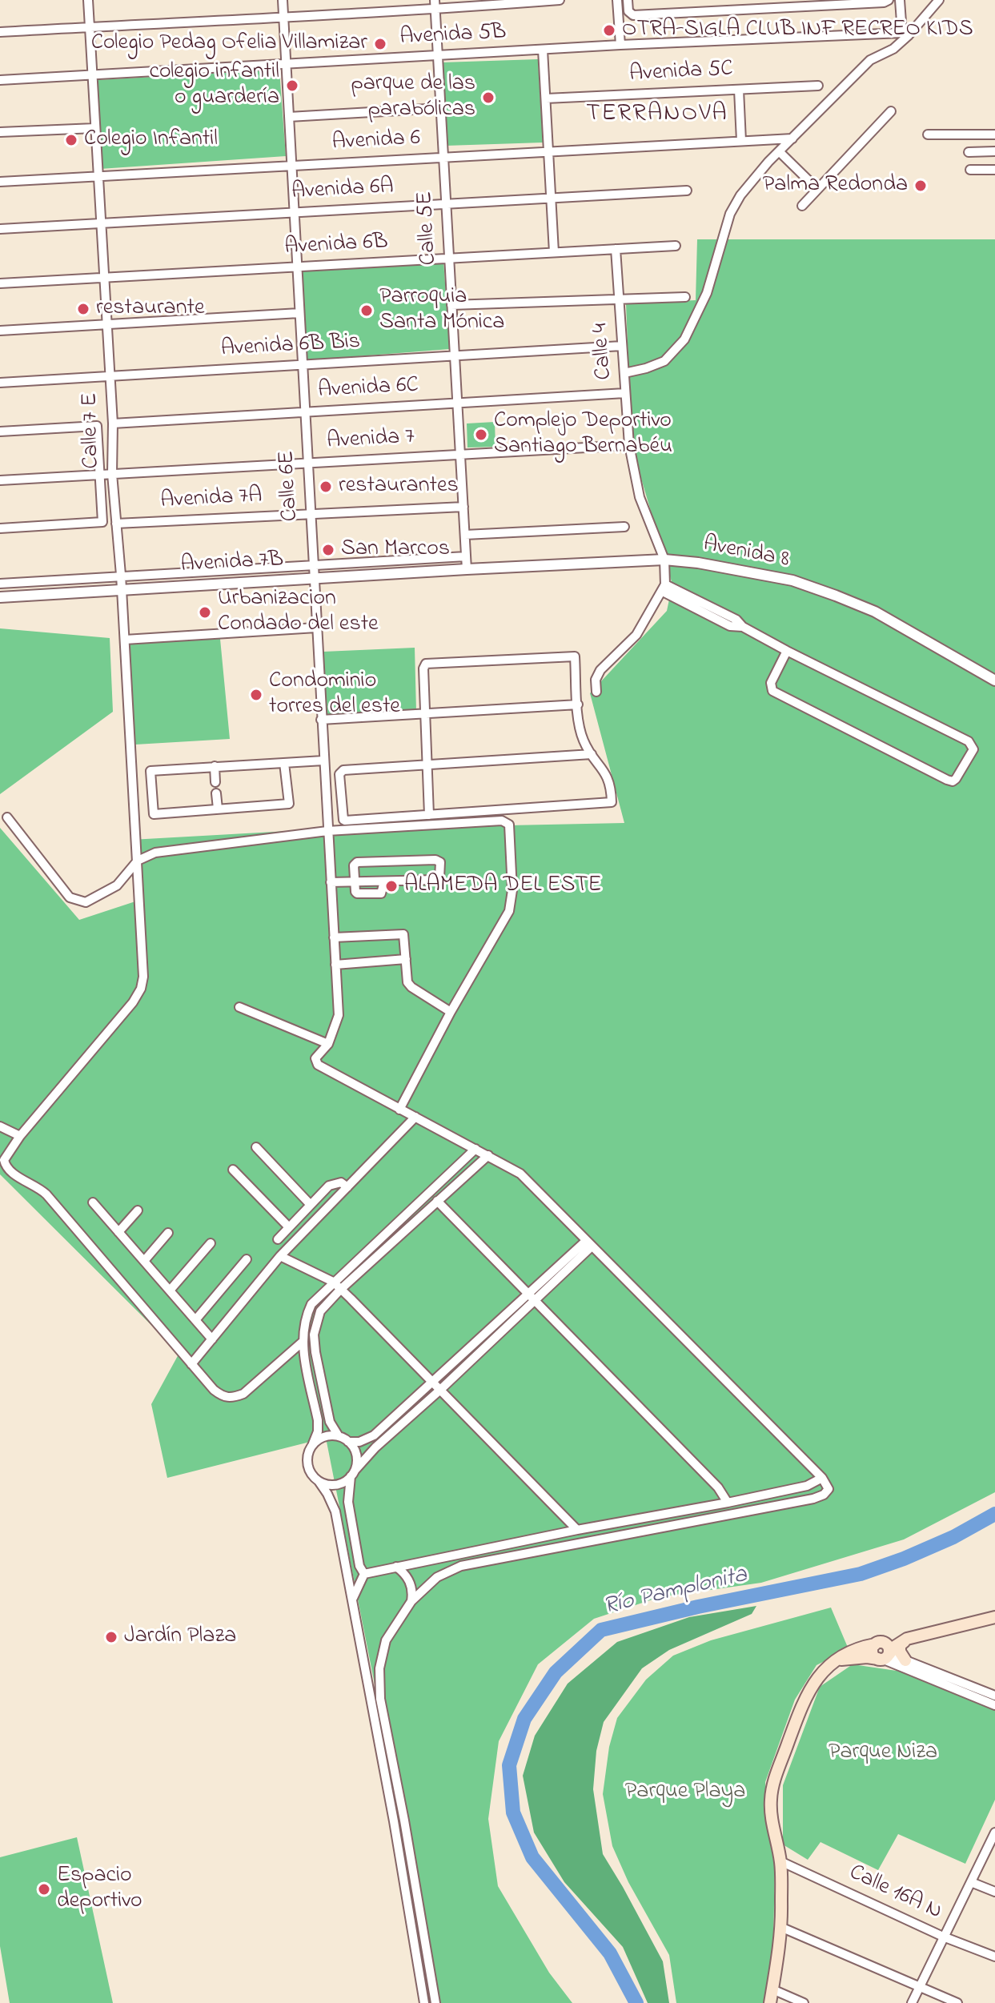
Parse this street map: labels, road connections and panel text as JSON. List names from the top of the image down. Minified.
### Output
{"streets":{"street":["Avenida 5B","Avenida 5C","Avenida 6","Avenida 6A","Calle 5E","Avenida 6B","Avenida 6B Bis","Calle 4","Avenida 6C","Calle 7 E","Avenida 7","Calle 6E","Avenida 7A","Avenida 8","Avenida 7B","Calle 16A N"]},"crossings":[["Avenida 5B","Calle 5E"],["Avenida 5B","Calle 7 E"],["Avenida 5B","Calle 6E"],["Avenida 6","Calle 5E"],["Avenida 6","Calle 7 E"],["Avenida 6","Calle 6E"],["Avenida 6A","Calle 5E"],["Avenida 6A","Calle 7 E"],["Avenida 6A","Calle 6E"],["Calle 5E","Avenida 6B"],["Calle 5E","Avenida 6B Bis"],["Calle 5E","Avenida 6C"],["Calle 5E","Avenida 7"],["Calle 5E","Avenida 7A"],["Calle 5E","Avenida 8"],["Calle 5E","Avenida 7B"],["Avenida 6B","Calle 4"],["Avenida 6B","Calle 7 E"],["Avenida 6B","Calle 6E"],["Avenida 6B Bis","Calle 4"],["Avenida 6B Bis","Calle 7 E"],["Avenida 6B Bis","Calle 6E"],["Calle 4","Avenida 6C"],["Calle 4","Avenida 7"],["Calle 4","Avenida 8"],["Avenida 6C","Calle 7 E"],["Avenida 6C","Calle 6E"],["Calle 7 E","Avenida 7"],["Calle 7 E","Avenida 7A"],["Calle 7 E","Avenida 7B"],["Avenida 7","Calle 6E"],["Calle 6E","Avenida 7A"],["Calle 6E","Avenida 7B"],["Avenida 8","Avenida 7B"]],"districts":["TERRANOVA"],"water":["Río Pamplonita"],"parks":["Parque Niza","Parque Playa"],"places":["OTRA-SIGLA CLUB INF RECREO KIDS","Colegio Pedag Ofelia Villamizar","colegio infantil o guardería","parque de las parabólicas","Colegio Infantil","Palma Redonda","restaurante","Parroquia Santa Mónica","Complejo Deportivo Santiago Bernabéu","restaurantes","San Marcos","Urbanizacion Condado del este","Condominio torres del este","ALAMEDA DEL ESTE","Jardín Plaza","Espacio deportivo"]}
